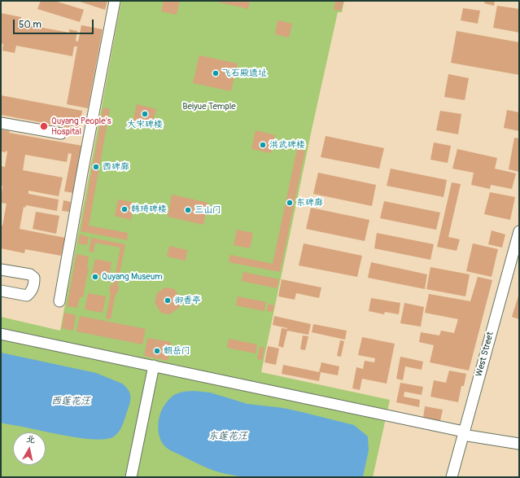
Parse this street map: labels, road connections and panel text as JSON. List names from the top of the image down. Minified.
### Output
{"streets":{"street":["West Street"]},"water":["西莲花汪","东莲花汪"],"parks":["Beiyue Temple"],"places":["飞石殿遗址","大宋碑楼","Quyang People's Hospital","洪武碑楼","西碑廊","东碑廊","韩琦碑楼","三山门","Quyang Museum","御香亭","朝岳门"],"scale_bar":"50 m","north":"top"}
